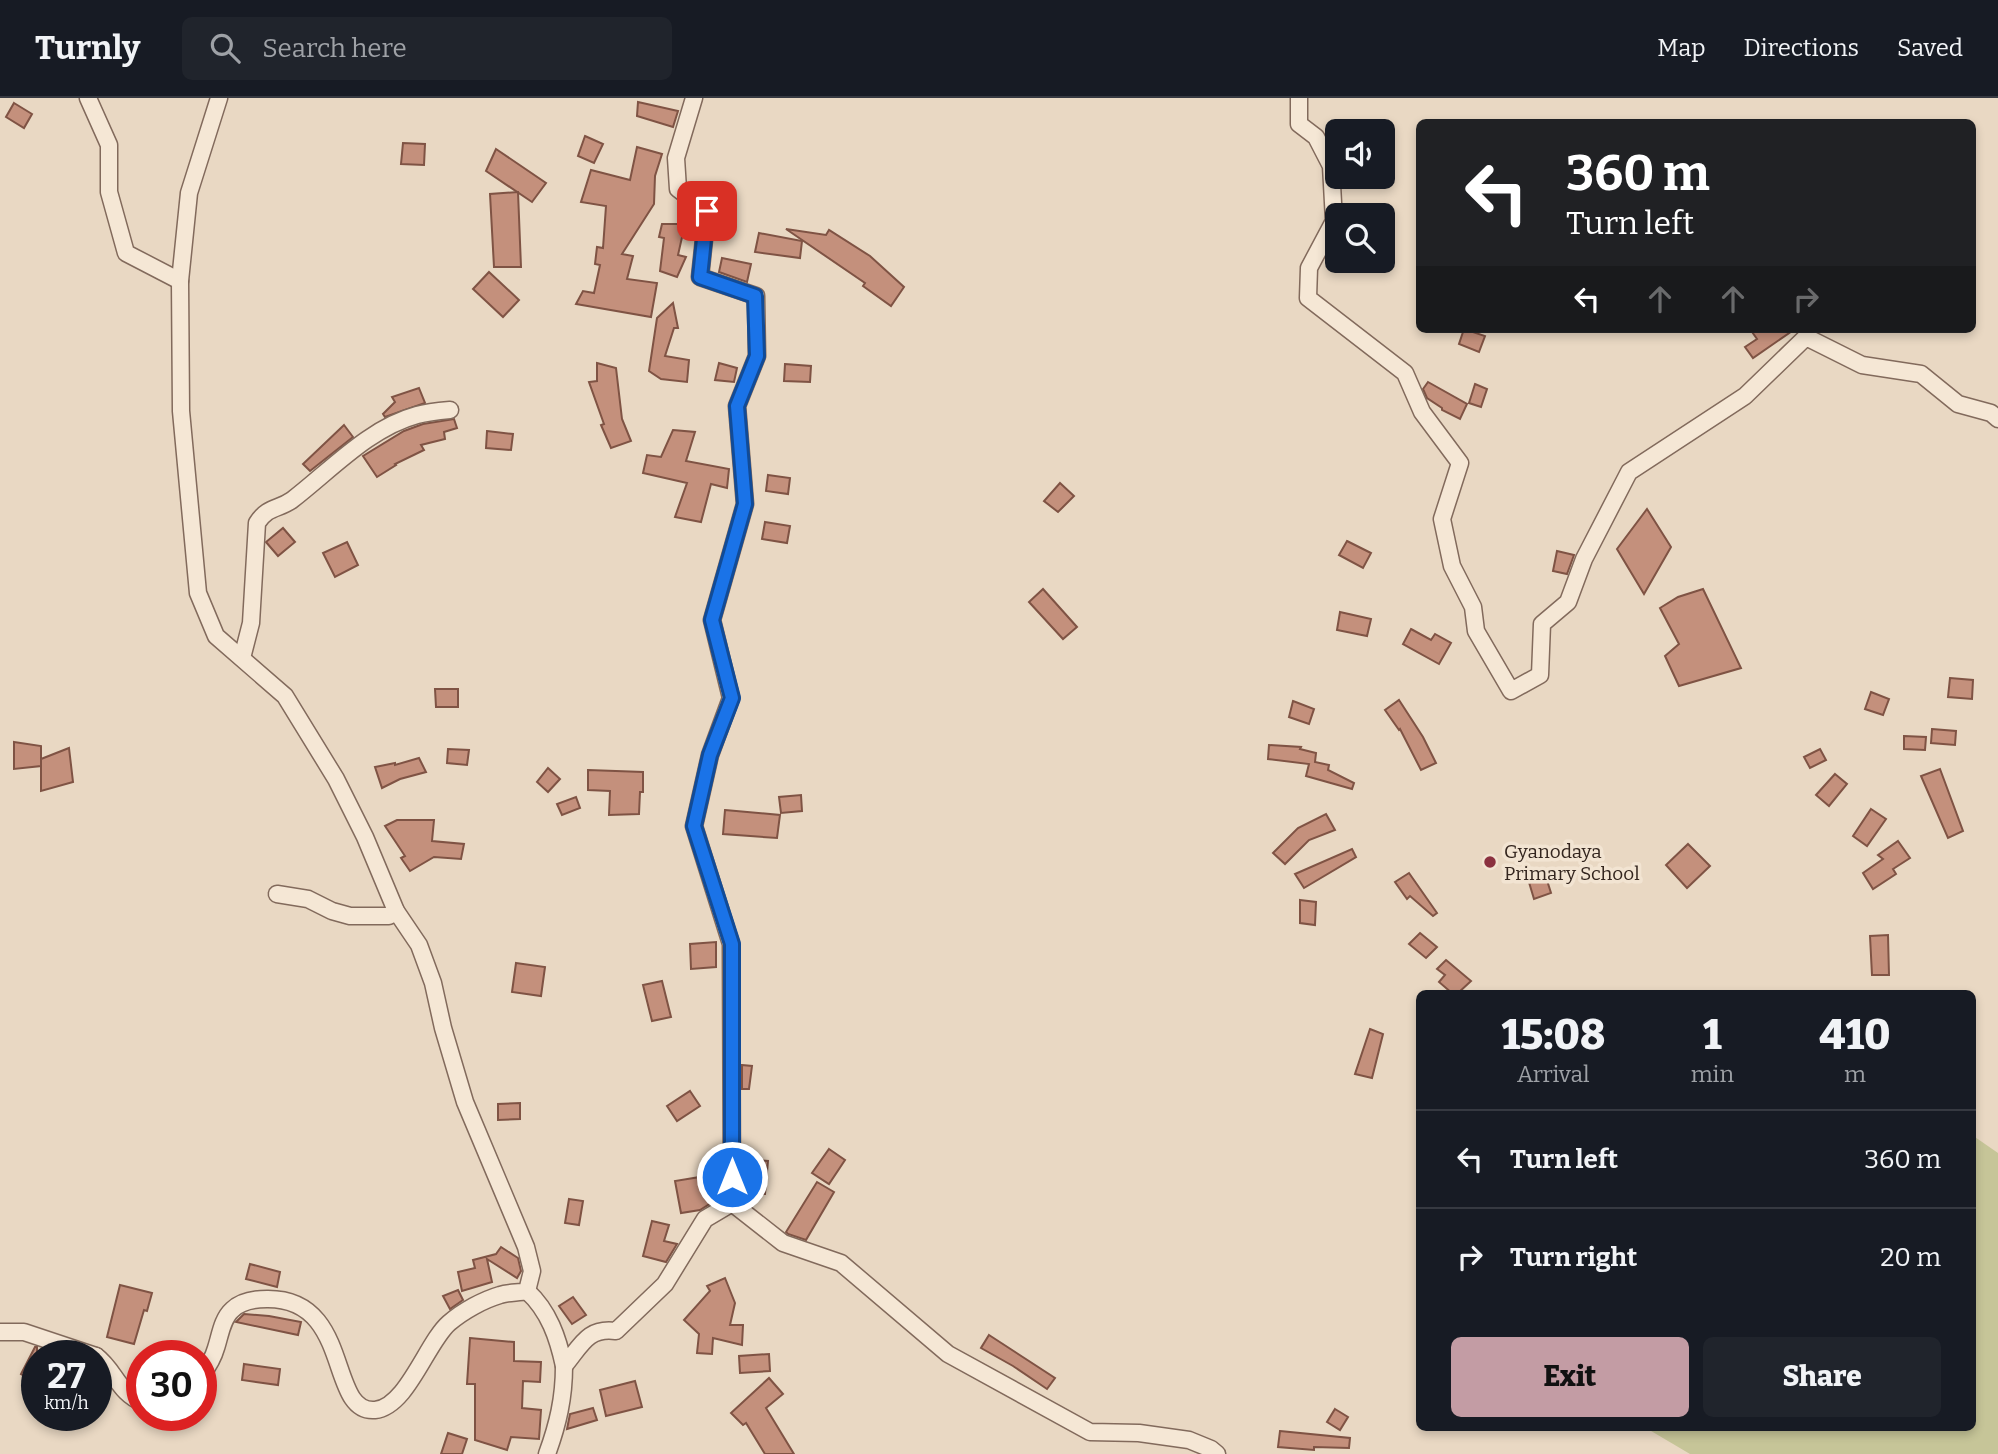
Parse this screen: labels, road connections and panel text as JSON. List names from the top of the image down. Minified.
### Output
{"places":["Gyanodaya Primary School"],"page":{"header":"Turnly","search":"Search here","nav":["Map","Directions","Saved"],"turn":["360 m","Turn left"],"eta":["15:08","Arrival","1","min","410","m"],"list":[{"name":"Turn left","value":"360 m"},{"name":"Turn right","value":"20 m"}],"buttons":["Exit","Share"],"speed":"27 km/h","limit":"30"}}
